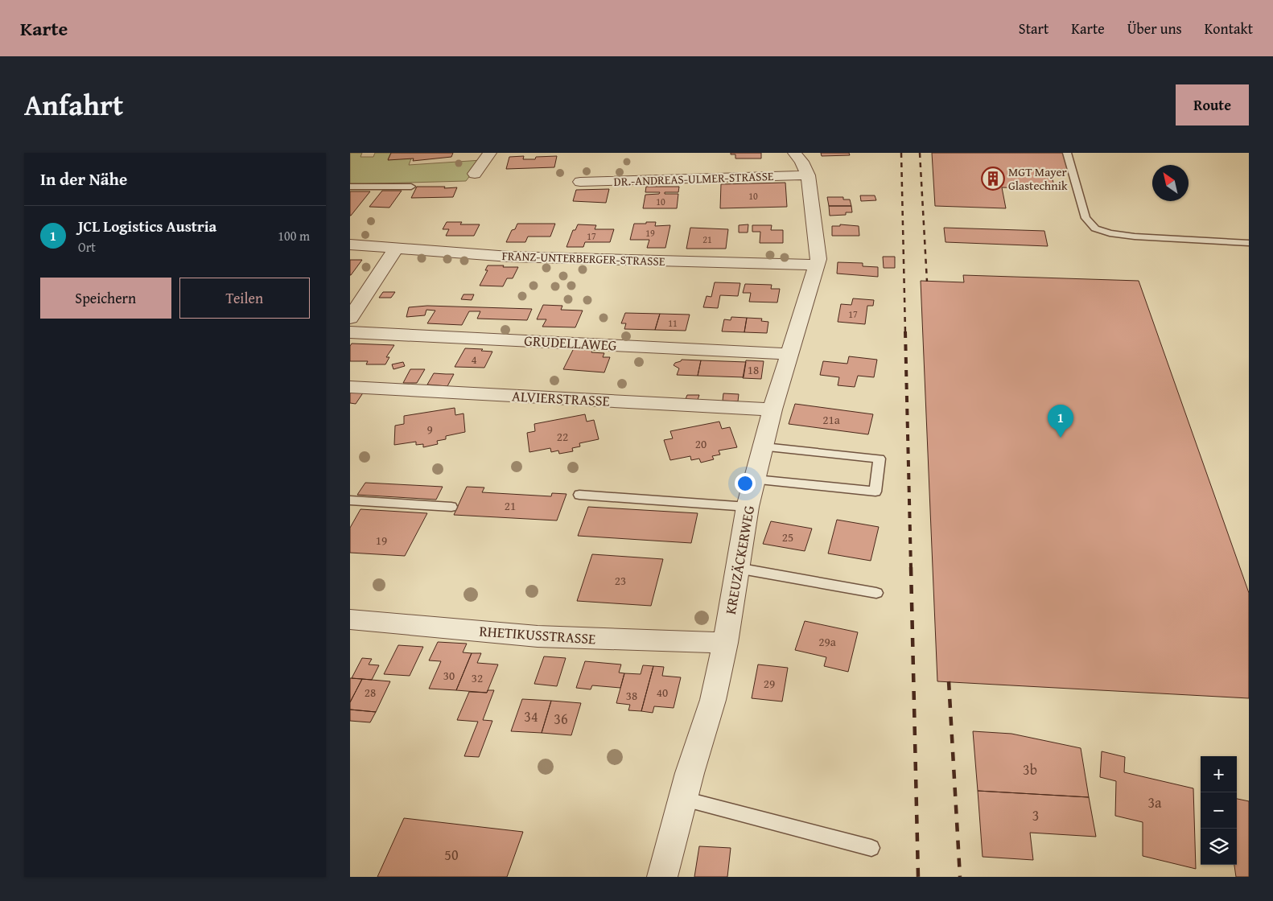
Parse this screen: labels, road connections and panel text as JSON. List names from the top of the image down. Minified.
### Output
{"streets":{"street":["DR.-ANDREAS-ULMER-STRASSE","FRANZ-UNTERBERGER-STRASSE","GRUDELLAWEG","ALVIERSTRASSE","KREUZÄCKERWEG","RHETIKUSSTRASSE"]},"crossings":[["DR.-ANDREAS-ULMER-STRASSE","KREUZÄCKERWEG"],["FRANZ-UNTERBERGER-STRASSE","KREUZÄCKERWEG"],["GRUDELLAWEG","KREUZÄCKERWEG"],["ALVIERSTRASSE","KREUZÄCKERWEG"],["KREUZÄCKERWEG","RHETIKUSSTRASSE"]],"places":{"building":["MGT Mayer Glastechnik"]},"house_numbers":["10","10","19","17","21","17","11","4","18","21a","9","22","20","21","25","19","23","29a","30","32","29","28","40","38","34","36","3b","3a","3","50"],"north":"top left","page":{"header":"Karte","nav":["Start","Karte","Über uns","Kontakt"],"title":"Anfahrt","buttons":["Route",["Speichern","Teilen"]],"heading":"In der Nähe","list":[{"mark":"1","name":"JCL Logistics Austria","note":"Ort","value":"100 m"}],"pins":"1","map_buttons":["+","−"]}}
